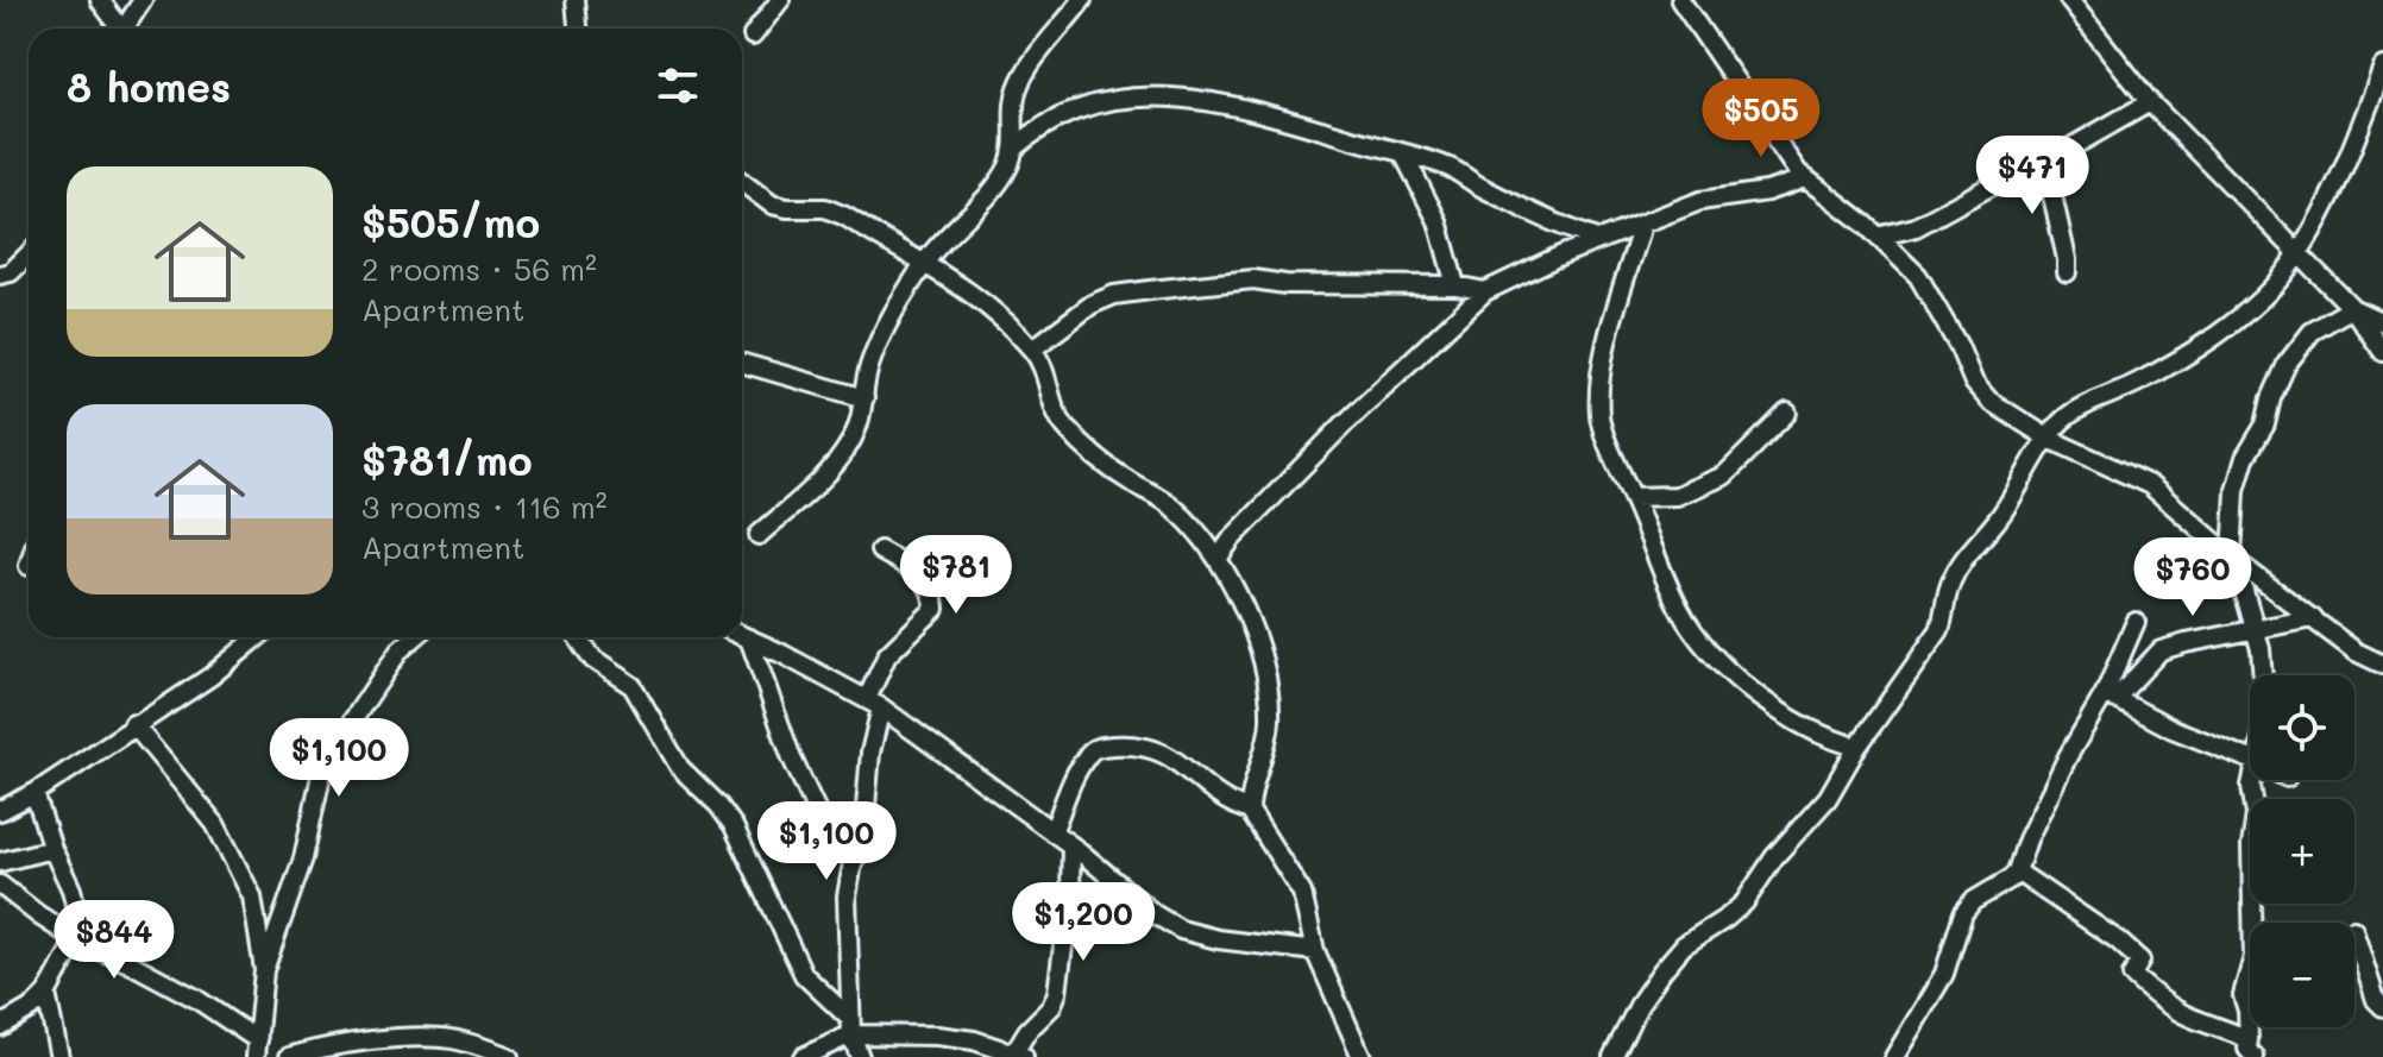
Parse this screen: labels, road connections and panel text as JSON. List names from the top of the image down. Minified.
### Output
{"page":{"heading":"8 homes","price":["$505","$471","$781","$760","$1,100","$1,100","$1,200","$844"],"list":[{"name":"$505/mo","note":"2 rooms · 56 m² · Apartment"},{"name":"$781/mo","note":"3 rooms · 116 m² · Apartment"}],"map_buttons":["+","−"]}}
